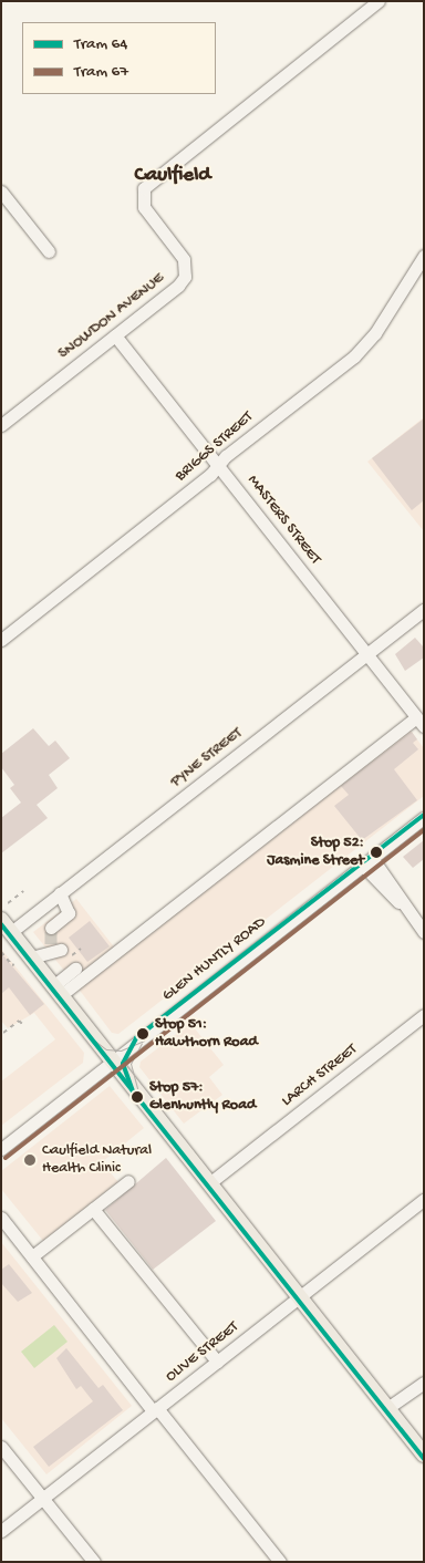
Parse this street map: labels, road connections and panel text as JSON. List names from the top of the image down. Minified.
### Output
{"streets":{"street":["SNOWDON AVENUE","BRIGGS STREET","MASTERS STREET","PYNE STREET","GLEN HUNTLY ROAD","LARCH STREET","OLIVE STREET"]},"crossings":[["SNOWDON AVENUE","MASTERS STREET"],["BRIGGS STREET","MASTERS STREET"],["MASTERS STREET","PYNE STREET"]],"districts":["Caulfield"],"places":["Stop 52: Jasmine Street","Stop 51: Hawthorn Road","Stop 57: Glenhuntly Road","Caulfield Natural Health Clinic"],"lines":["tram line 64","tram line 67"],"legend":["Tram 64","Tram 67"]}
